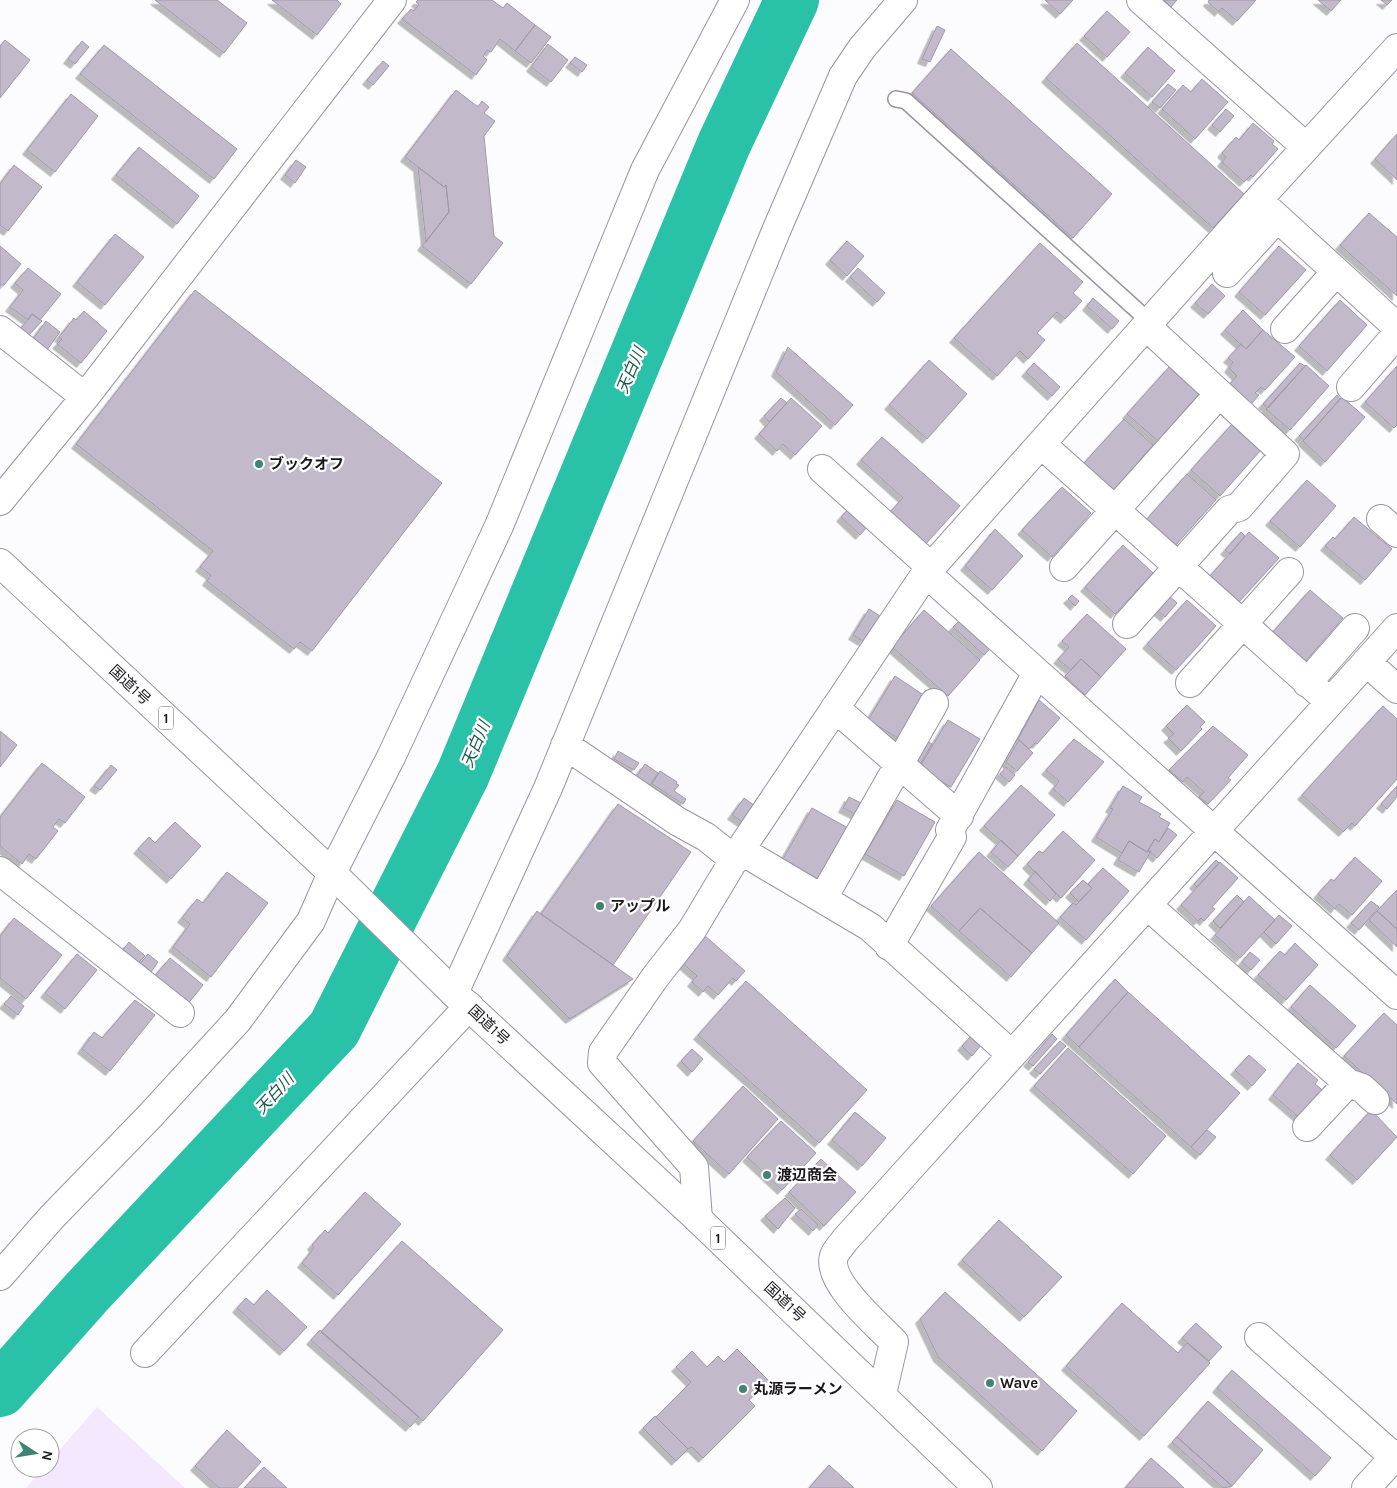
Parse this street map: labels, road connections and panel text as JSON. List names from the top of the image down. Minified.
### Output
{"streets":{"main road":["国道1号","1"]},"water":["天白川"],"places":["ブックオフ","アップル","渡辺商会","Wave","丸源ラーメン"],"north":"right"}
